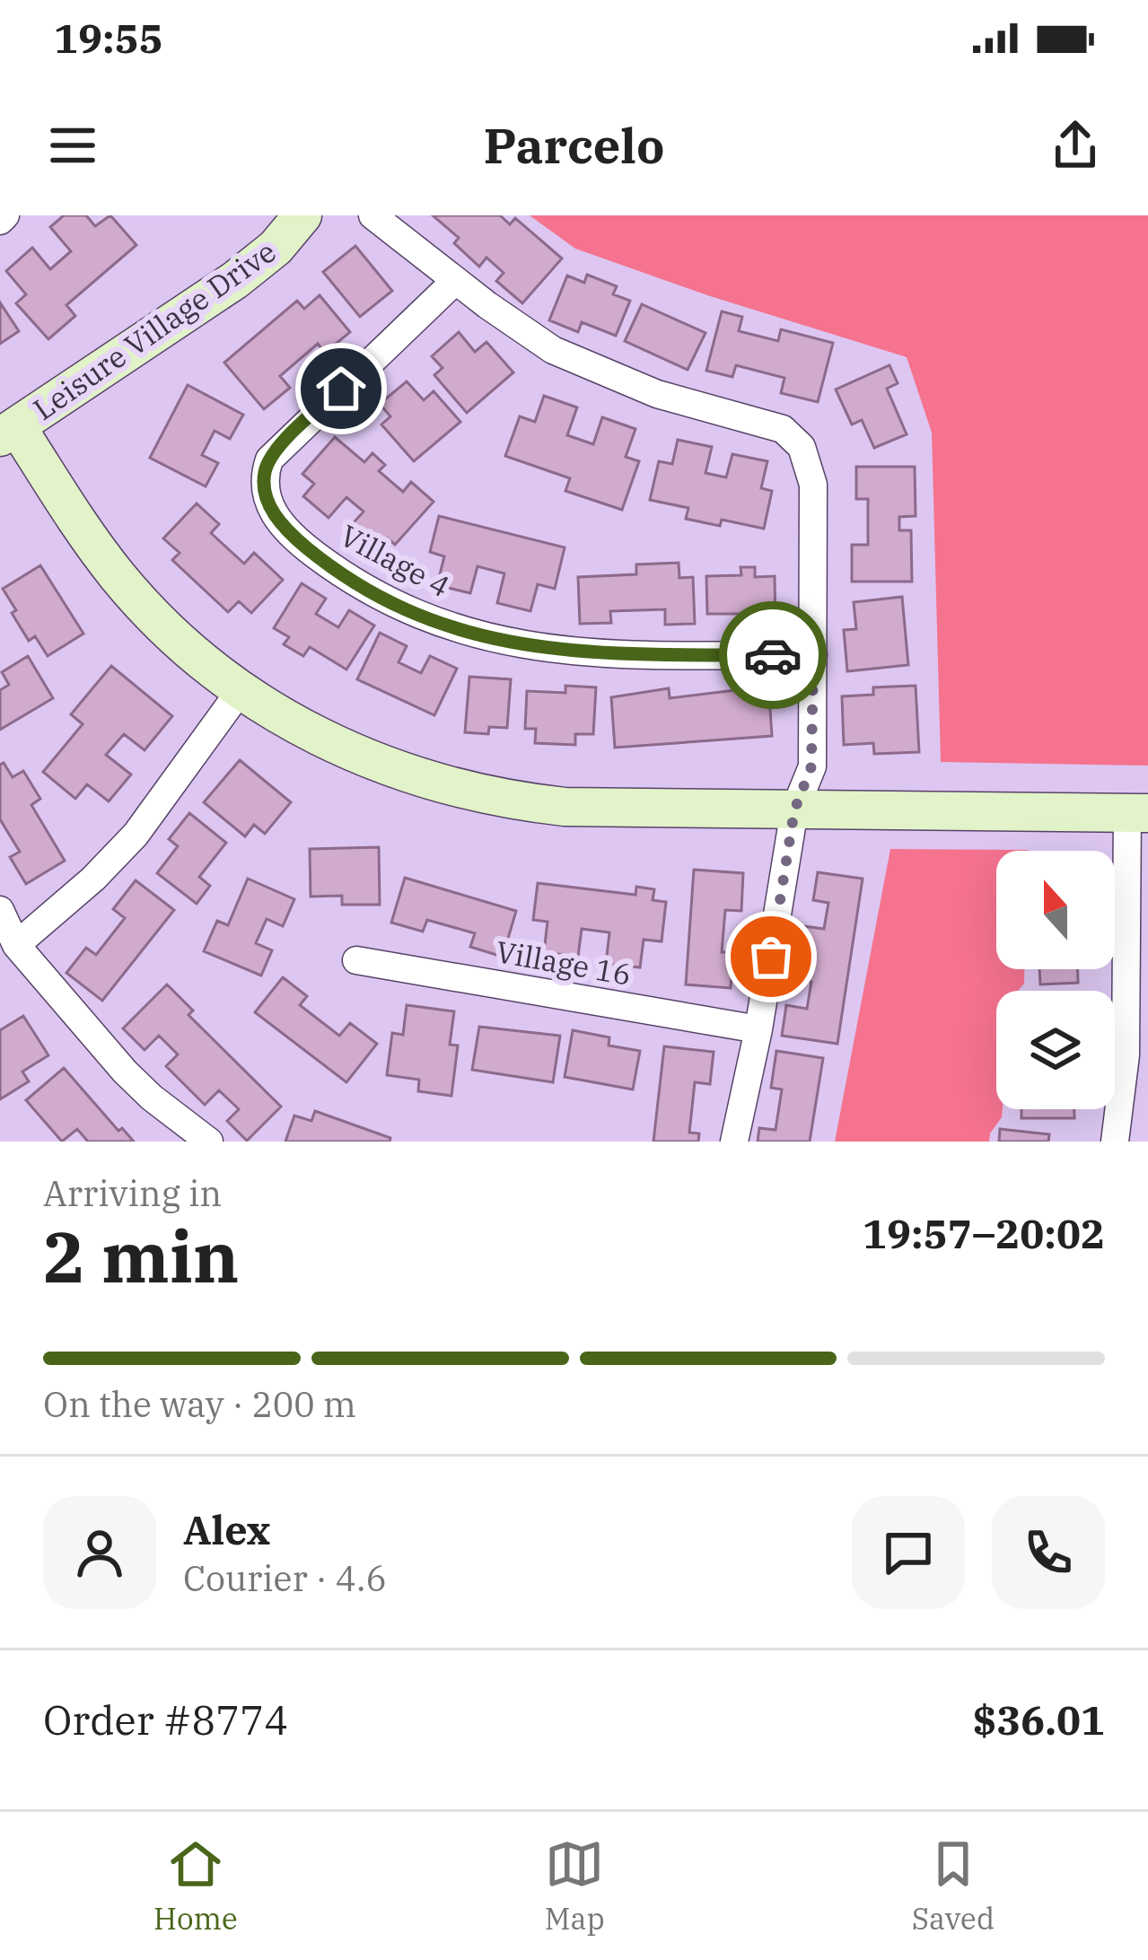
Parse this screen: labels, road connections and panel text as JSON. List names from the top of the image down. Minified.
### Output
{"streets":{"street":["Leisure Village Drive","Village 4","Village 16"]},"north":"top","page":{"status":"19:55","header":"Parcelo","heading":["2 min","Arriving in","19:57–20:02"],"panel":["Alex","Courier · 4.6","Order #8774","$36.01"],"bar":"On the way · 200 m","tabs":["Home","Map","Saved"]}}
